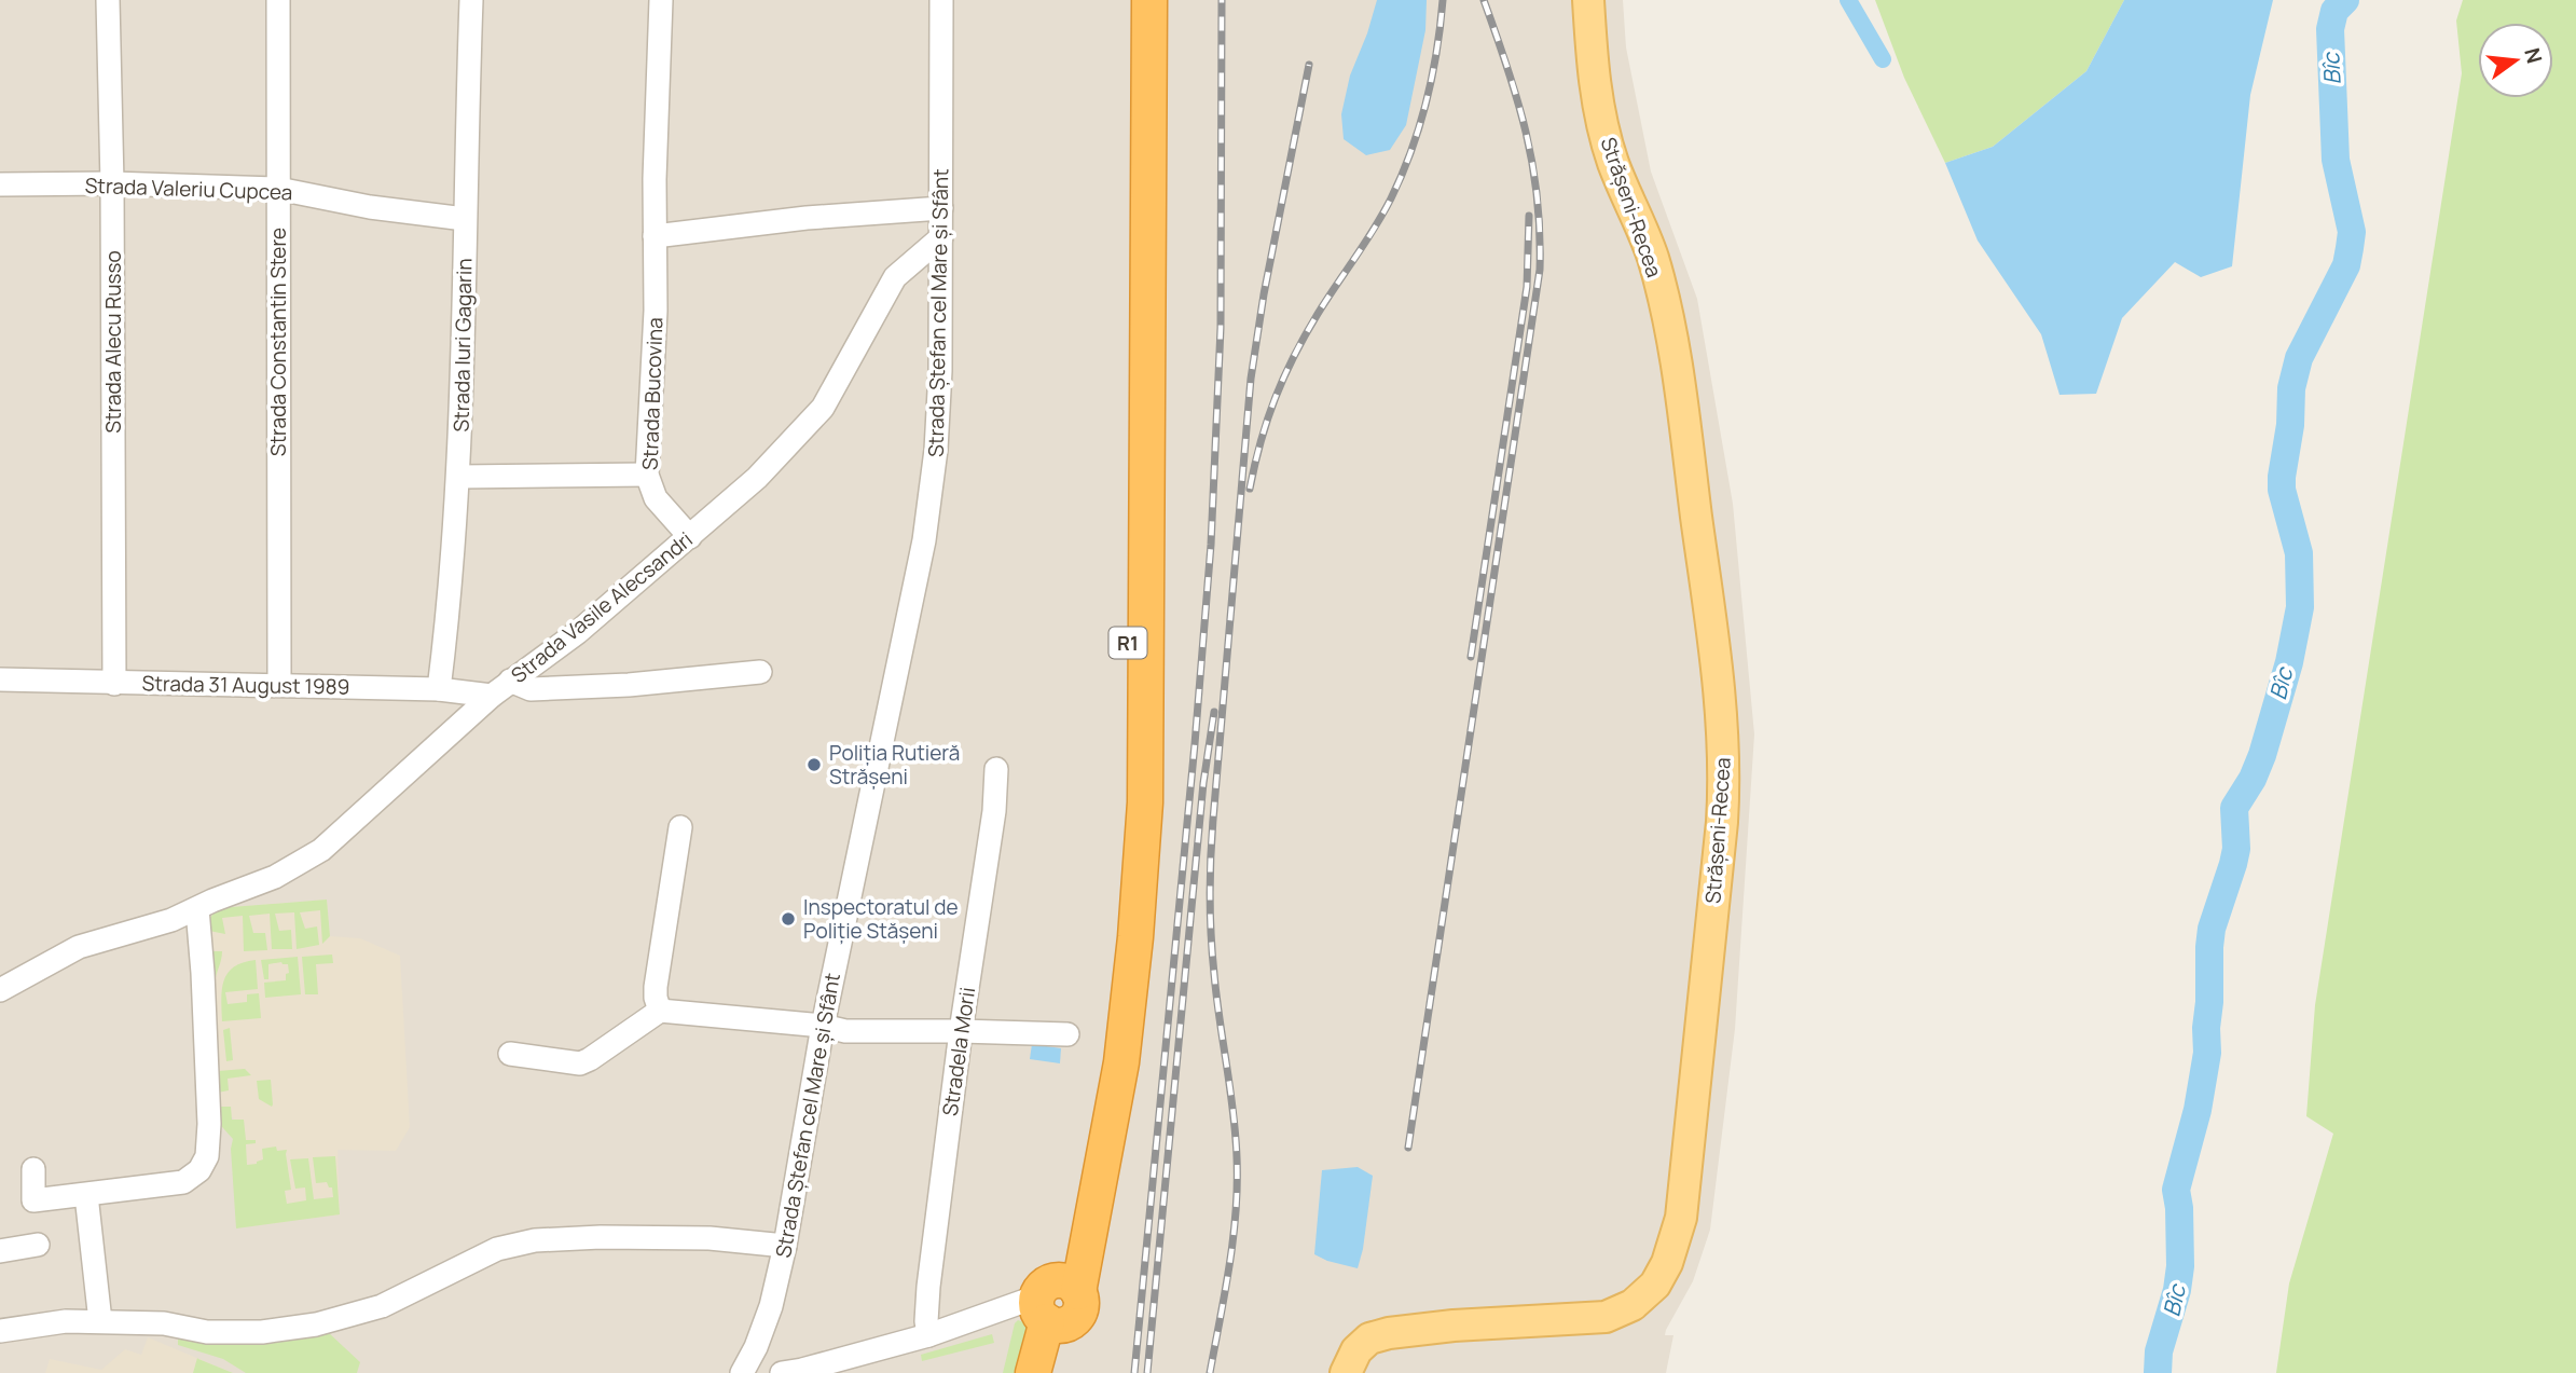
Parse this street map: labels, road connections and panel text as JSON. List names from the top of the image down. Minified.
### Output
{"streets":{"highway":["R1"],"main road":["Strășeni-Recea"],"street":["Strada Valeriu Cupcea","Strada Ștefan cel Mare și Sfânt","Strada Alecu Russo","Strada Constantin Stere","Strada Iuri Gagarin","Strada Bucovina","Strada Vasile Alecsandri","Strada 31 August 1989","Stradela Morii"]},"crossings":[["Strada Valeriu Cupcea","Strada Alecu Russo"],["Strada Valeriu Cupcea","Strada Constantin Stere"],["Strada Valeriu Cupcea","Strada Iuri Gagarin"],["Strada Ștefan cel Mare și Sfânt","Strada Vasile Alecsandri"],["Strada Alecu Russo","Strada 31 August 1989"],["Strada Constantin Stere","Strada 31 August 1989"],["Strada Iuri Gagarin","Strada 31 August 1989"],["Strada Bucovina","Strada Vasile Alecsandri"],["Strada Vasile Alecsandri","Strada 31 August 1989"]],"water":["Bîc"],"places":["Poliția Rutieră Strășeni","Inspectoratul de Poliție Stășeni"],"north":"right"}
